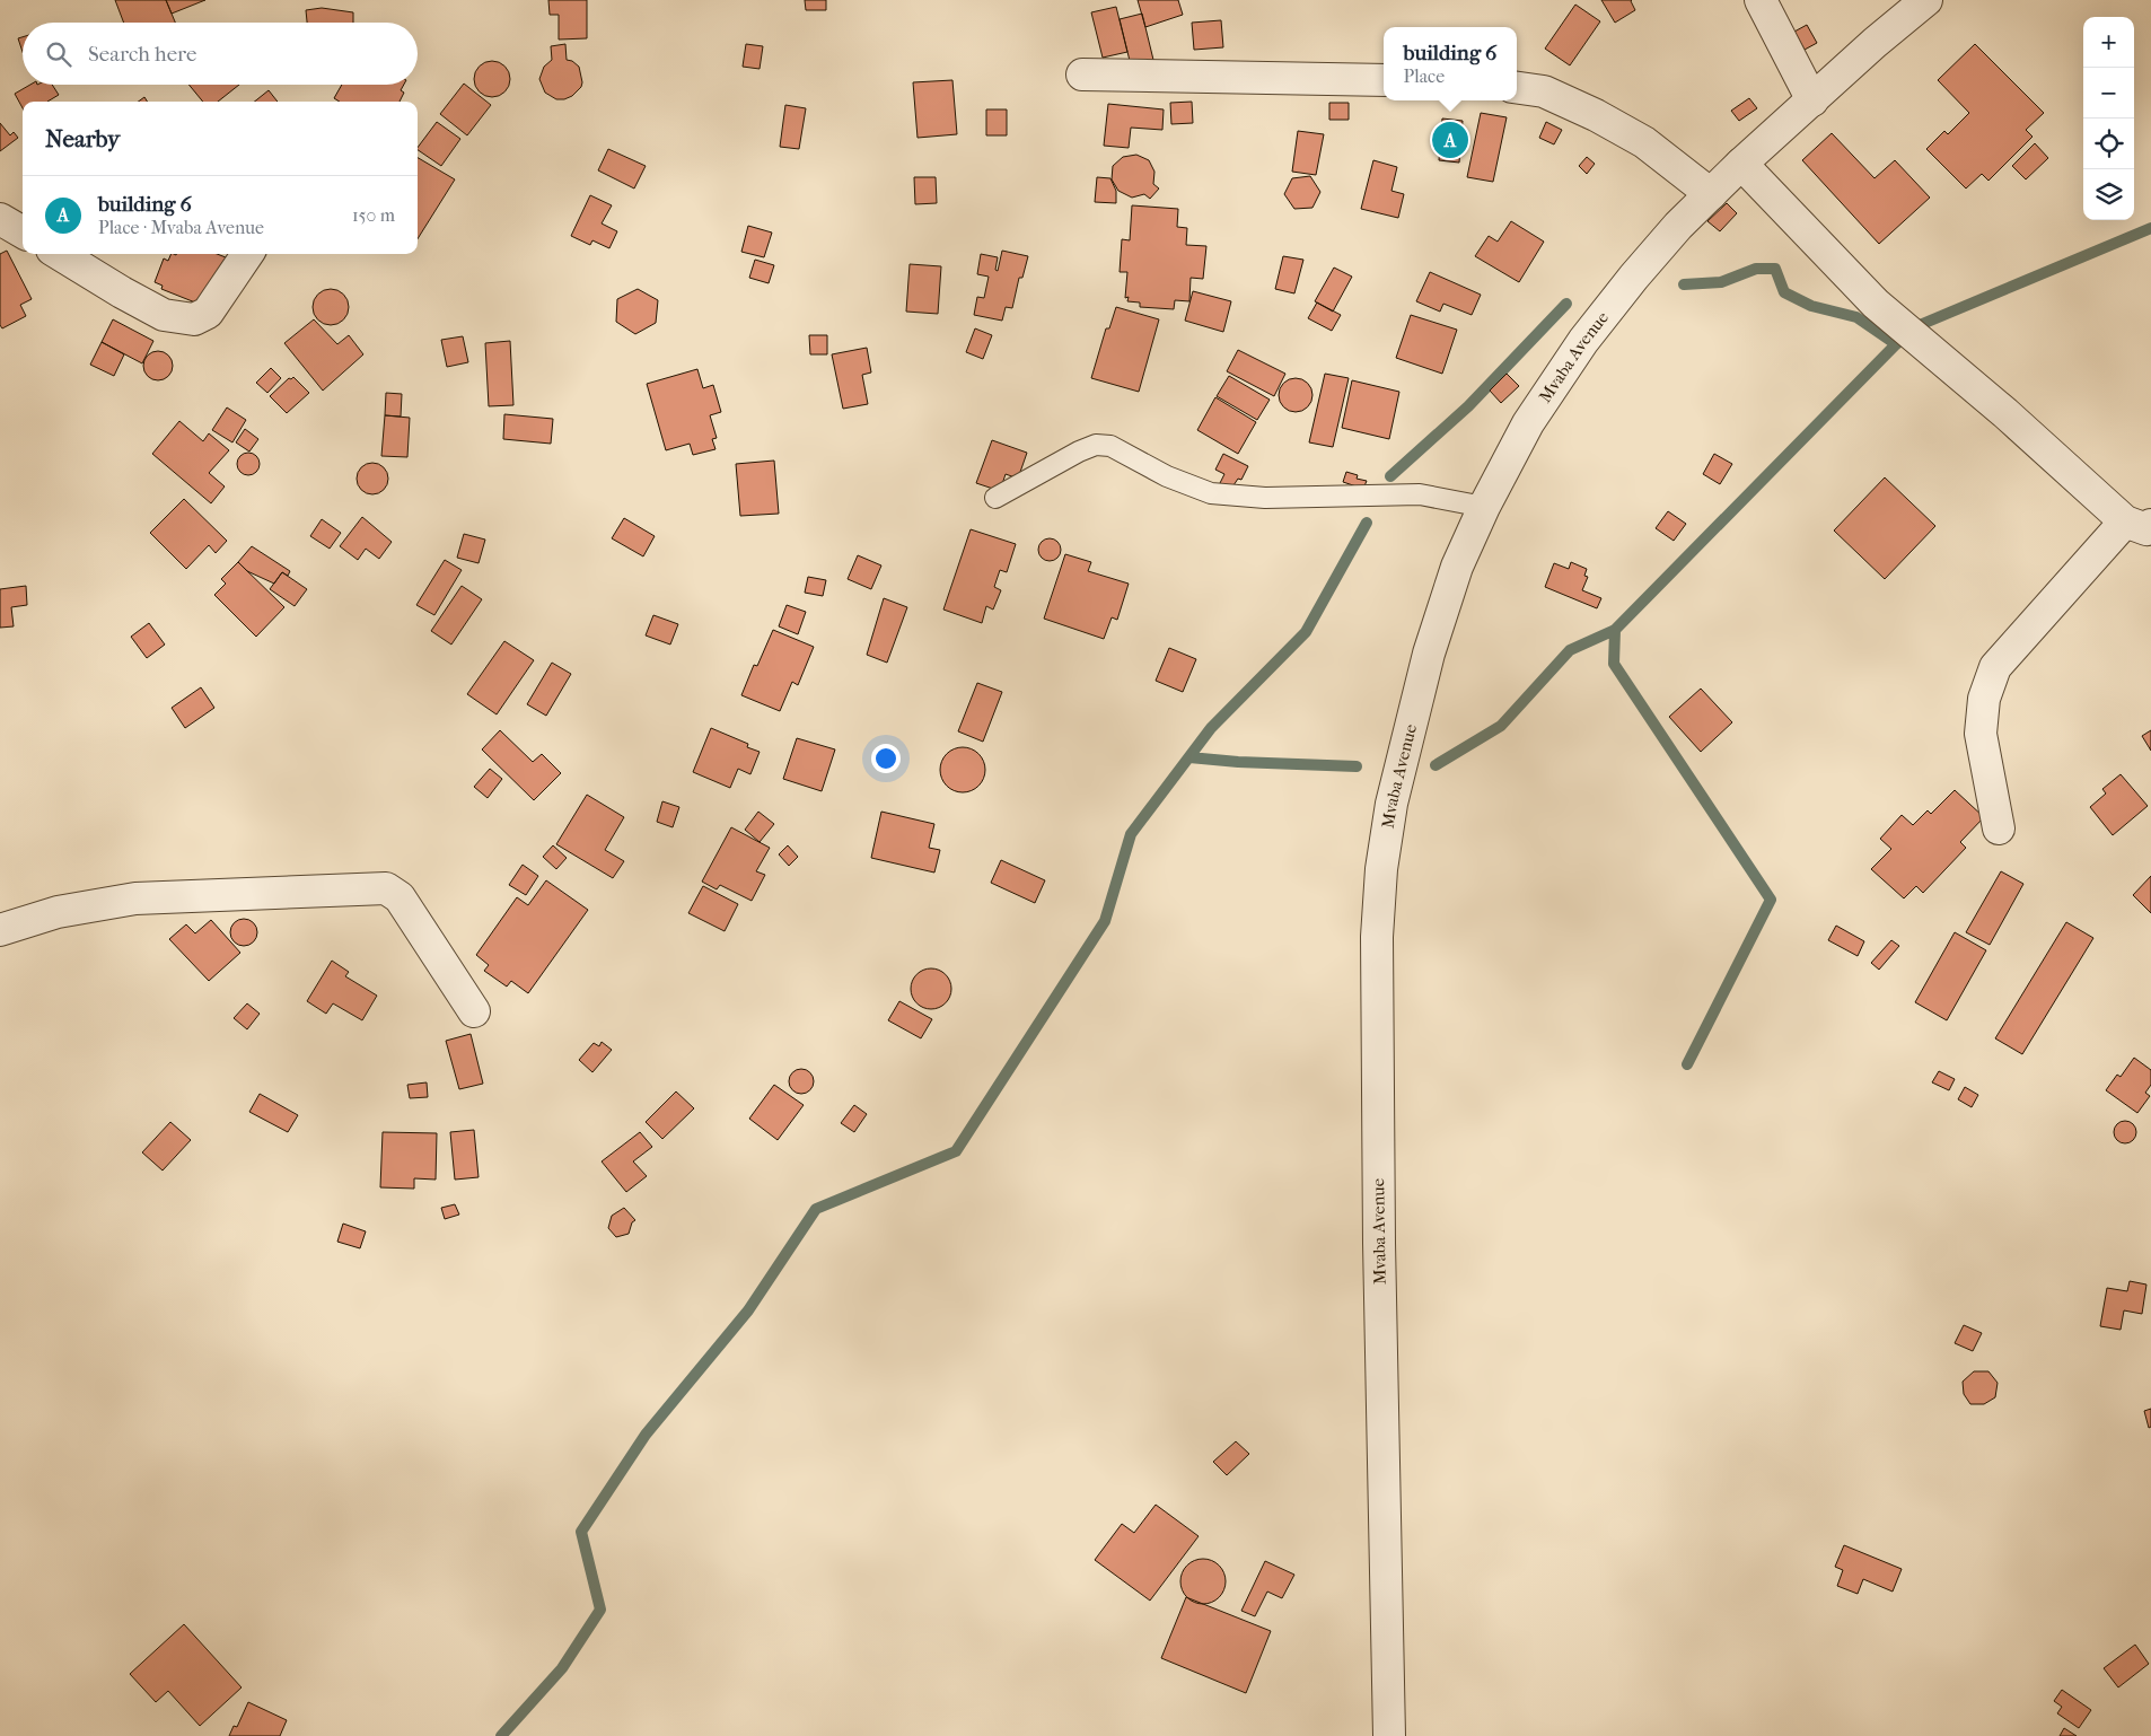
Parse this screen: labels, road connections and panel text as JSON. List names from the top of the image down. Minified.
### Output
{"streets":{"street":["Mvaba Avenue"]},"page":{"map_buttons":["+","−"],"search":"Search here","popup":["building 6","Place"],"heading":"Nearby","pins":"A","list":[{"mark":"A","name":"building 6","note":"Place · Mvaba Avenue","value":"150 m"}]}}
